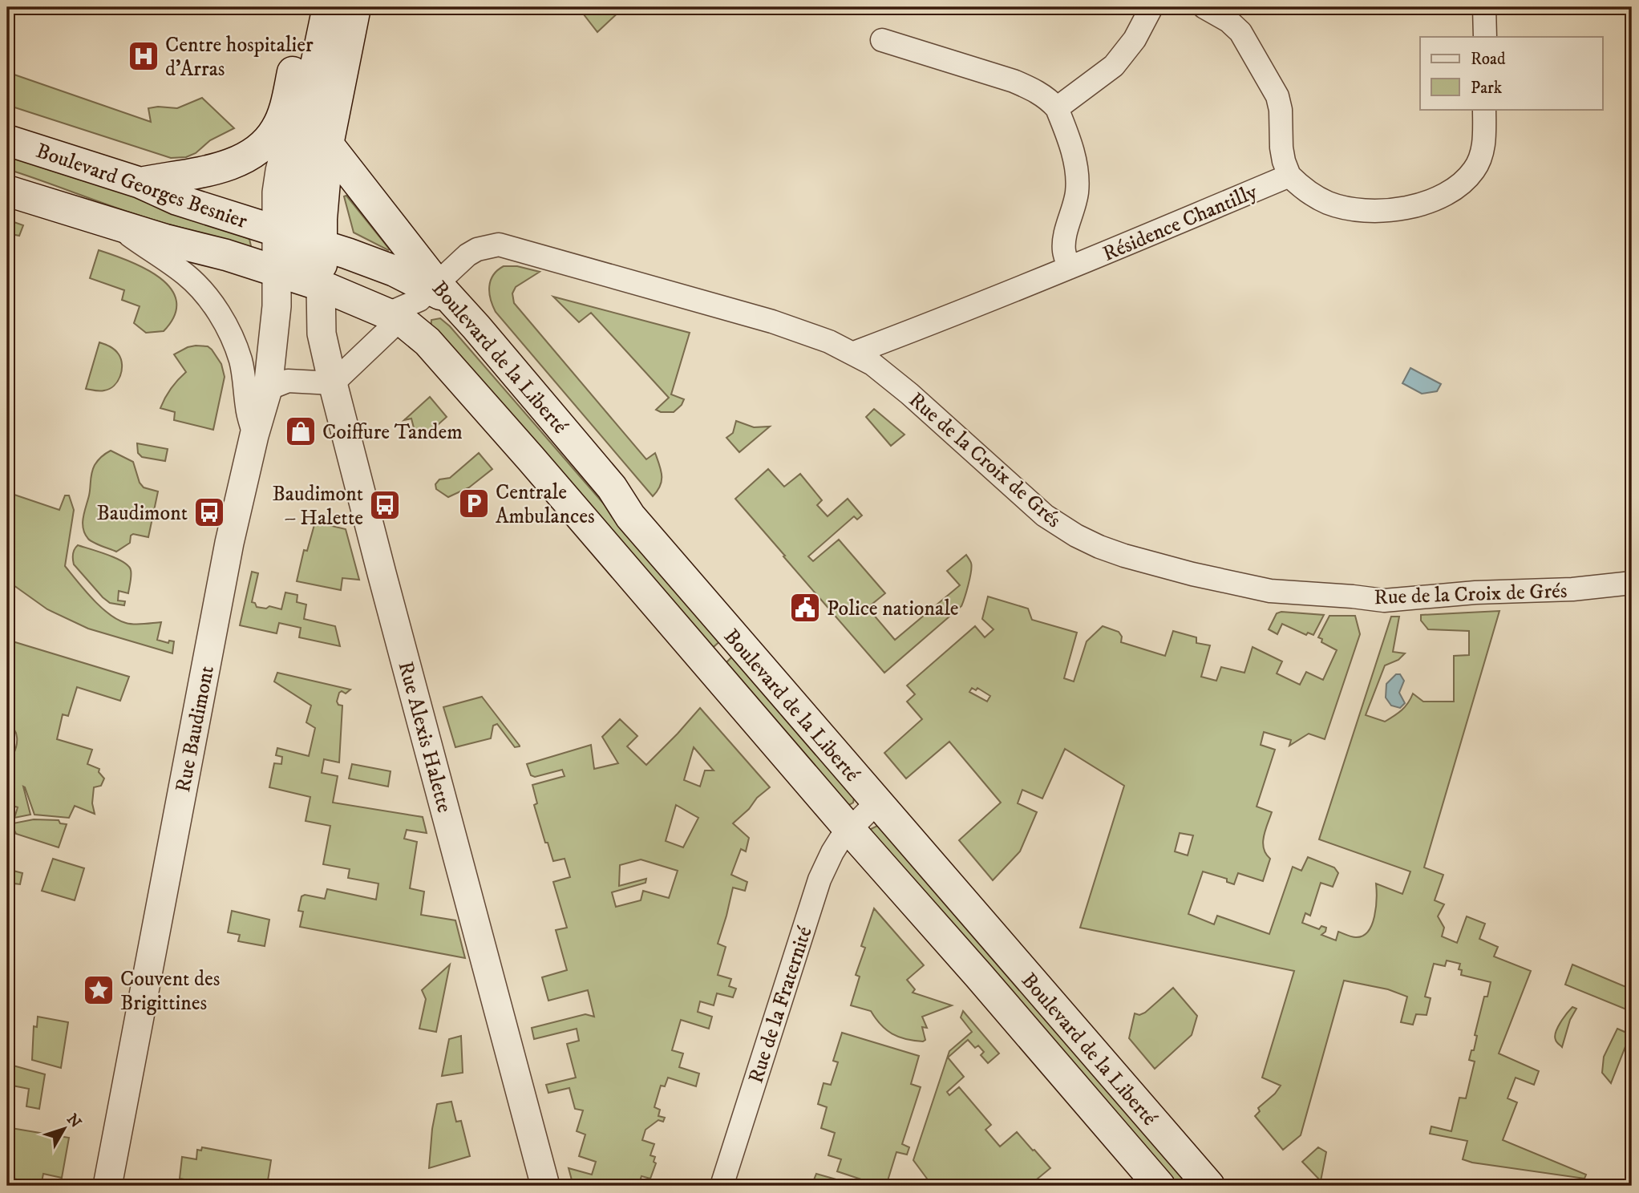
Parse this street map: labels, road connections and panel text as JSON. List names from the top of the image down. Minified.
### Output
{"streets":{"main road":["Boulevard Georges Besnier","Boulevard de la Liberté"],"street":["Résidence Chantilly","Rue de la Croix de Grés","Rue Baudimont","Rue Alexis Halette","Rue de la Fraternité"]},"crossings":[["Boulevard Georges Besnier","Boulevard de la Liberté"],["Boulevard Georges Besnier","Rue de la Croix de Grés"],["Boulevard Georges Besnier","Rue Baudimont"],["Boulevard Georges Besnier","Rue Alexis Halette"],["Résidence Chantilly","Rue de la Croix de Grés"],["Boulevard de la Liberté","Rue de la Croix de Grés"],["Boulevard de la Liberté","Rue Alexis Halette"],["Boulevard de la Liberté","Rue de la Fraternité"]],"places":{"hospital":["Centre hospitalier d'Arras"],"shop":["Coiffure Tandem"],"parking":["Centrale Ambulances"],"bus stop":["Baudimont – Halette","Baudimont"],"public building":["Police nationale"],"place":["Couvent des Brigittines"]},"legend":["Road","Park"],"north":"top right"}
